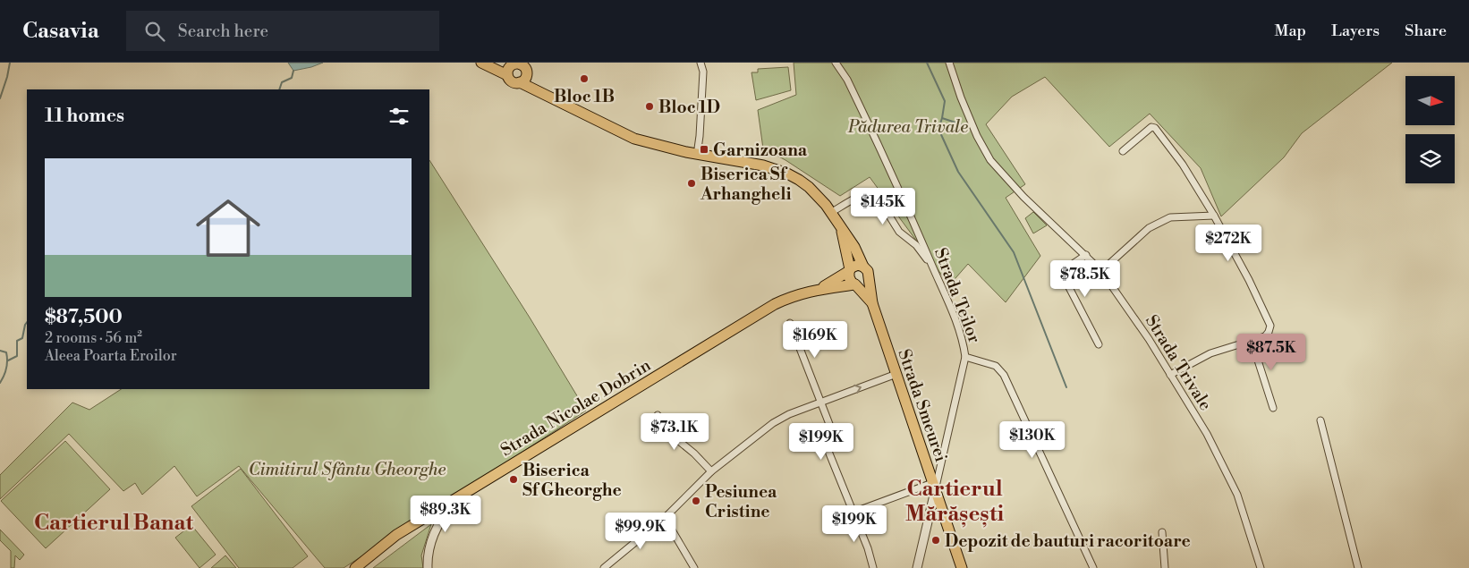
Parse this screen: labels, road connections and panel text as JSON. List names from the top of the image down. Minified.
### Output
{"streets":{"main road":["Strada Smeurei","Strada Nicolae Dobrin"],"street":["Strada Teilor","Strada Trivale"]},"crossings":[["Strada Teilor","Strada Smeurei"],["Strada Smeurei","Strada Nicolae Dobrin"]],"districts":["Cartierul Mărășești","Cartierul Banat"],"parks":["Pădurea Trivale","Cimitirul Sfântu Gheorghe"],"places":{"other":["Bloc 1B","Bloc 1D","Biserica Sf Arhangheli","Biserica Sf Gheorghe","Pesiunea Cristine","Depozit de bauturi racoritoare"],"transit":["Garnizoana"]},"north":"right","page":{"header":"Casavia","search":"Search here","nav":["Map","Layers","Share"],"heading":"11 homes","list":[{"name":"$87,500","note":"2 rooms · 56 m² · Aleea Poarta Eroilor"}],"price":["$145K","$272K","$78.5K","$169K","$87.5K","$73.1K","$130K","$199K","$89.3K","$199K","$99.9K"]}}
